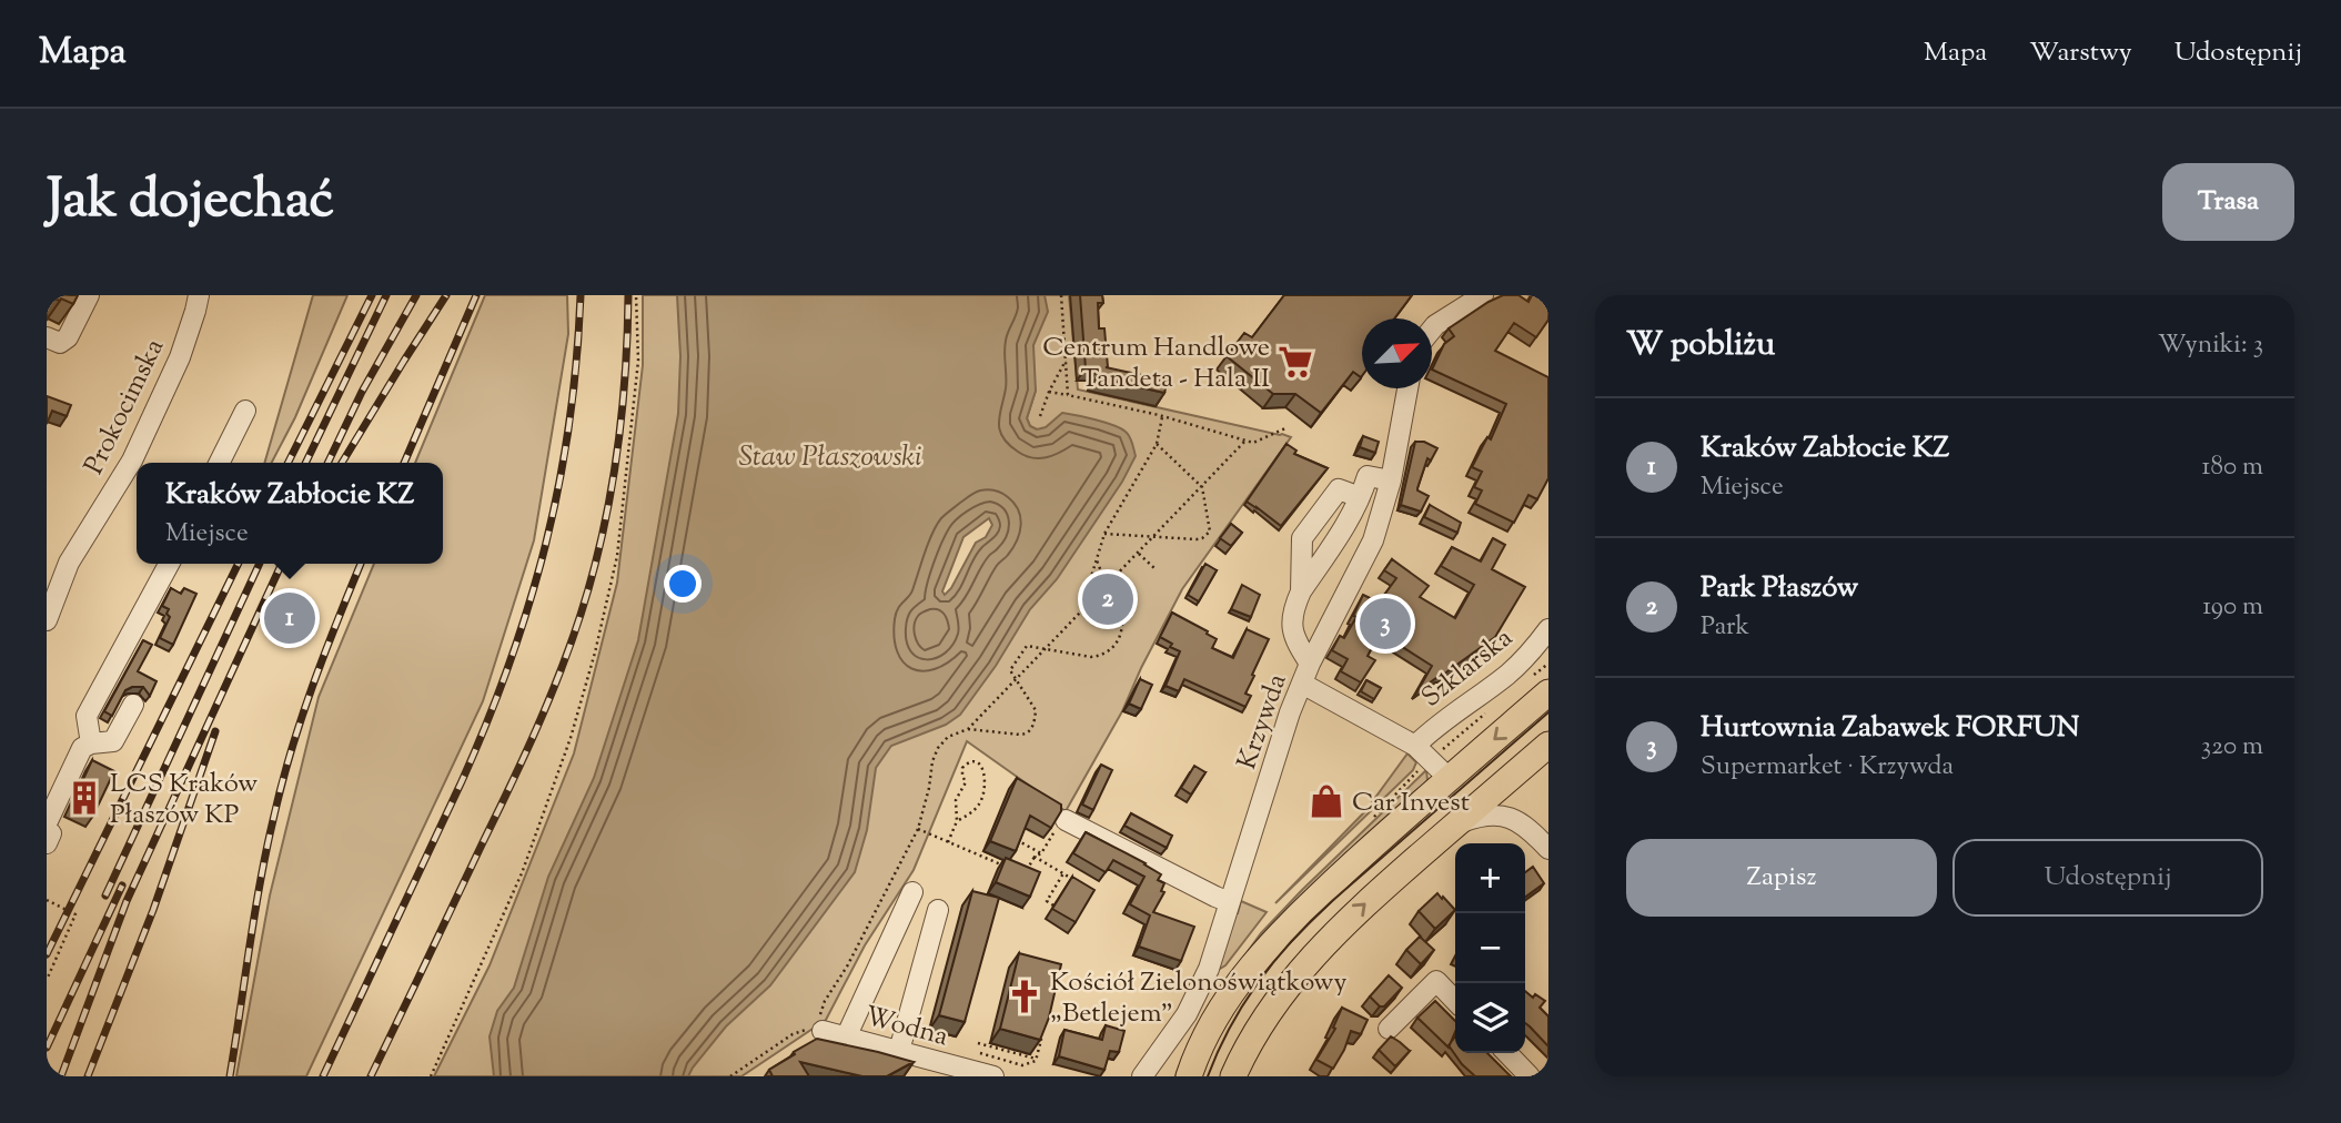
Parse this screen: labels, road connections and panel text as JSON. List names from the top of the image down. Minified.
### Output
{"streets":{"street":["Prokocimska","Szklarska","Krzywda","Wodna"]},"water":["Staw Płaszowski"],"places":{"supermarket":["Centrum Handlowe Tandeta - Hala II"],"building":["LCS Kraków Płaszów KP"],"shop":["Car Invest"],"church":["Kościół Zielonoświątkowy „Betlejem”"]},"north":"top right","page":{"header":"Mapa","nav":["Mapa","Warstwy","Udostępnij"],"title":"Jak dojechać","buttons":["Trasa",["Zapisz","Udostępnij"]],"heading":["W pobliżu","Wyniki: 3"],"list":[{"mark":"1","name":"Kraków Zabłocie KZ","note":"Miejsce","value":"180 m"},{"mark":"2","name":"Park Płaszów","note":"Park","value":"190 m"},{"mark":"3","name":"Hurtownia Zabawek FORFUN","note":"Supermarket · Krzywda","value":"320 m"}],"popup":["Kraków Zabłocie KZ","Miejsce"],"pins":["2","1","3"],"map_buttons":["+","−"]}}
